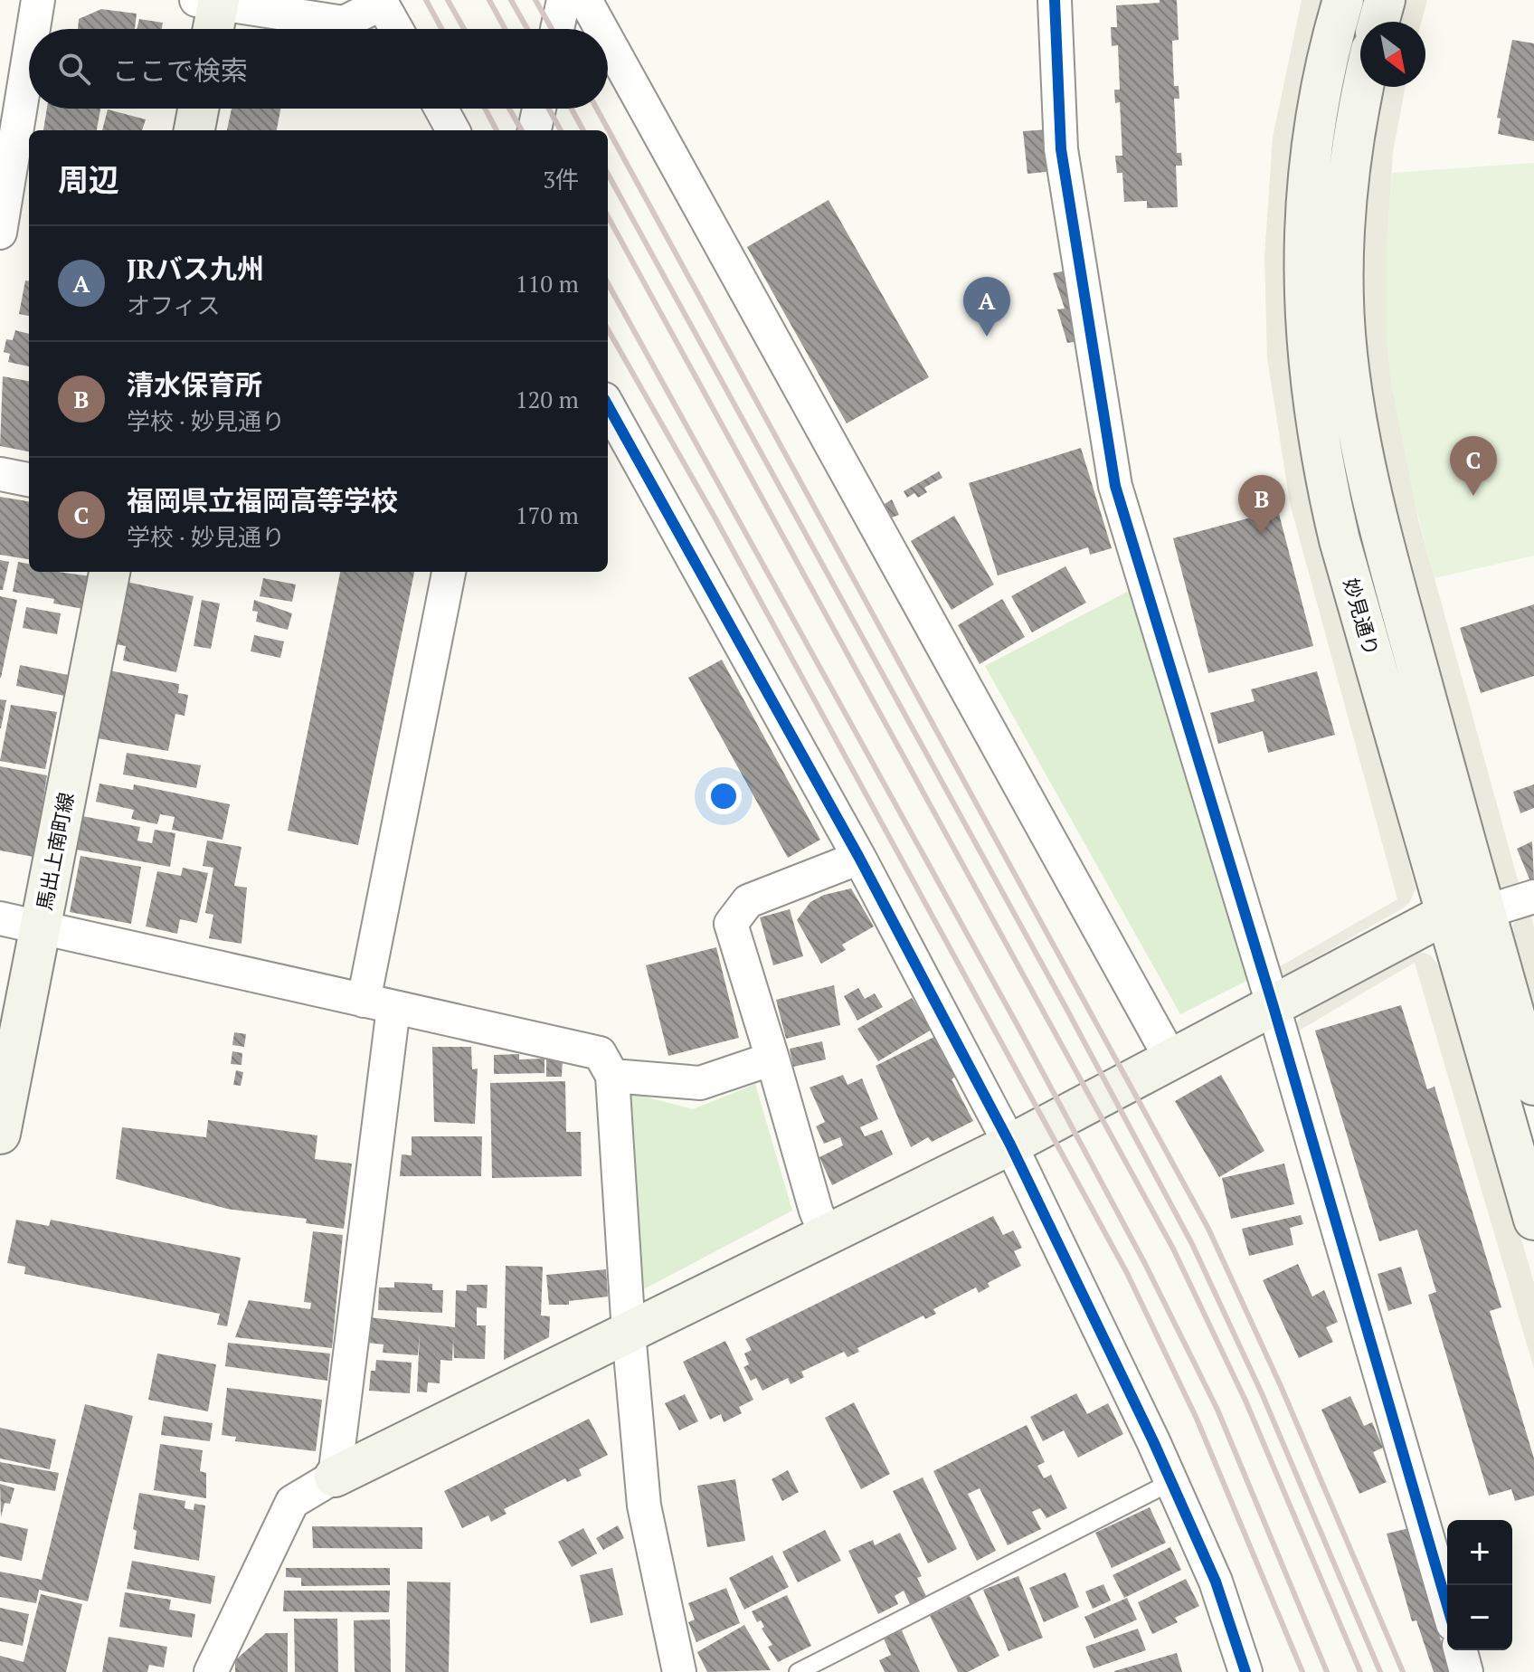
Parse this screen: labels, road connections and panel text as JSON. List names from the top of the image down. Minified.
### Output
{"streets":{"main road":["妙見通り","馬出上南町線"]},"north":"bottom right","page":{"search":"ここで検索","heading":["周辺","3件"],"list":[{"mark":"A","name":"JRバス九州","note":"オフィス","value":"110 m"},{"mark":"B","name":"清水保育所","note":"学校 · 妙見通り","value":"120 m"},{"mark":"C","name":"福岡県立福岡高等学校","note":"学校 · 妙見通り","value":"170 m"}],"pins":["A","C","B"],"map_buttons":["+","−"]}}
